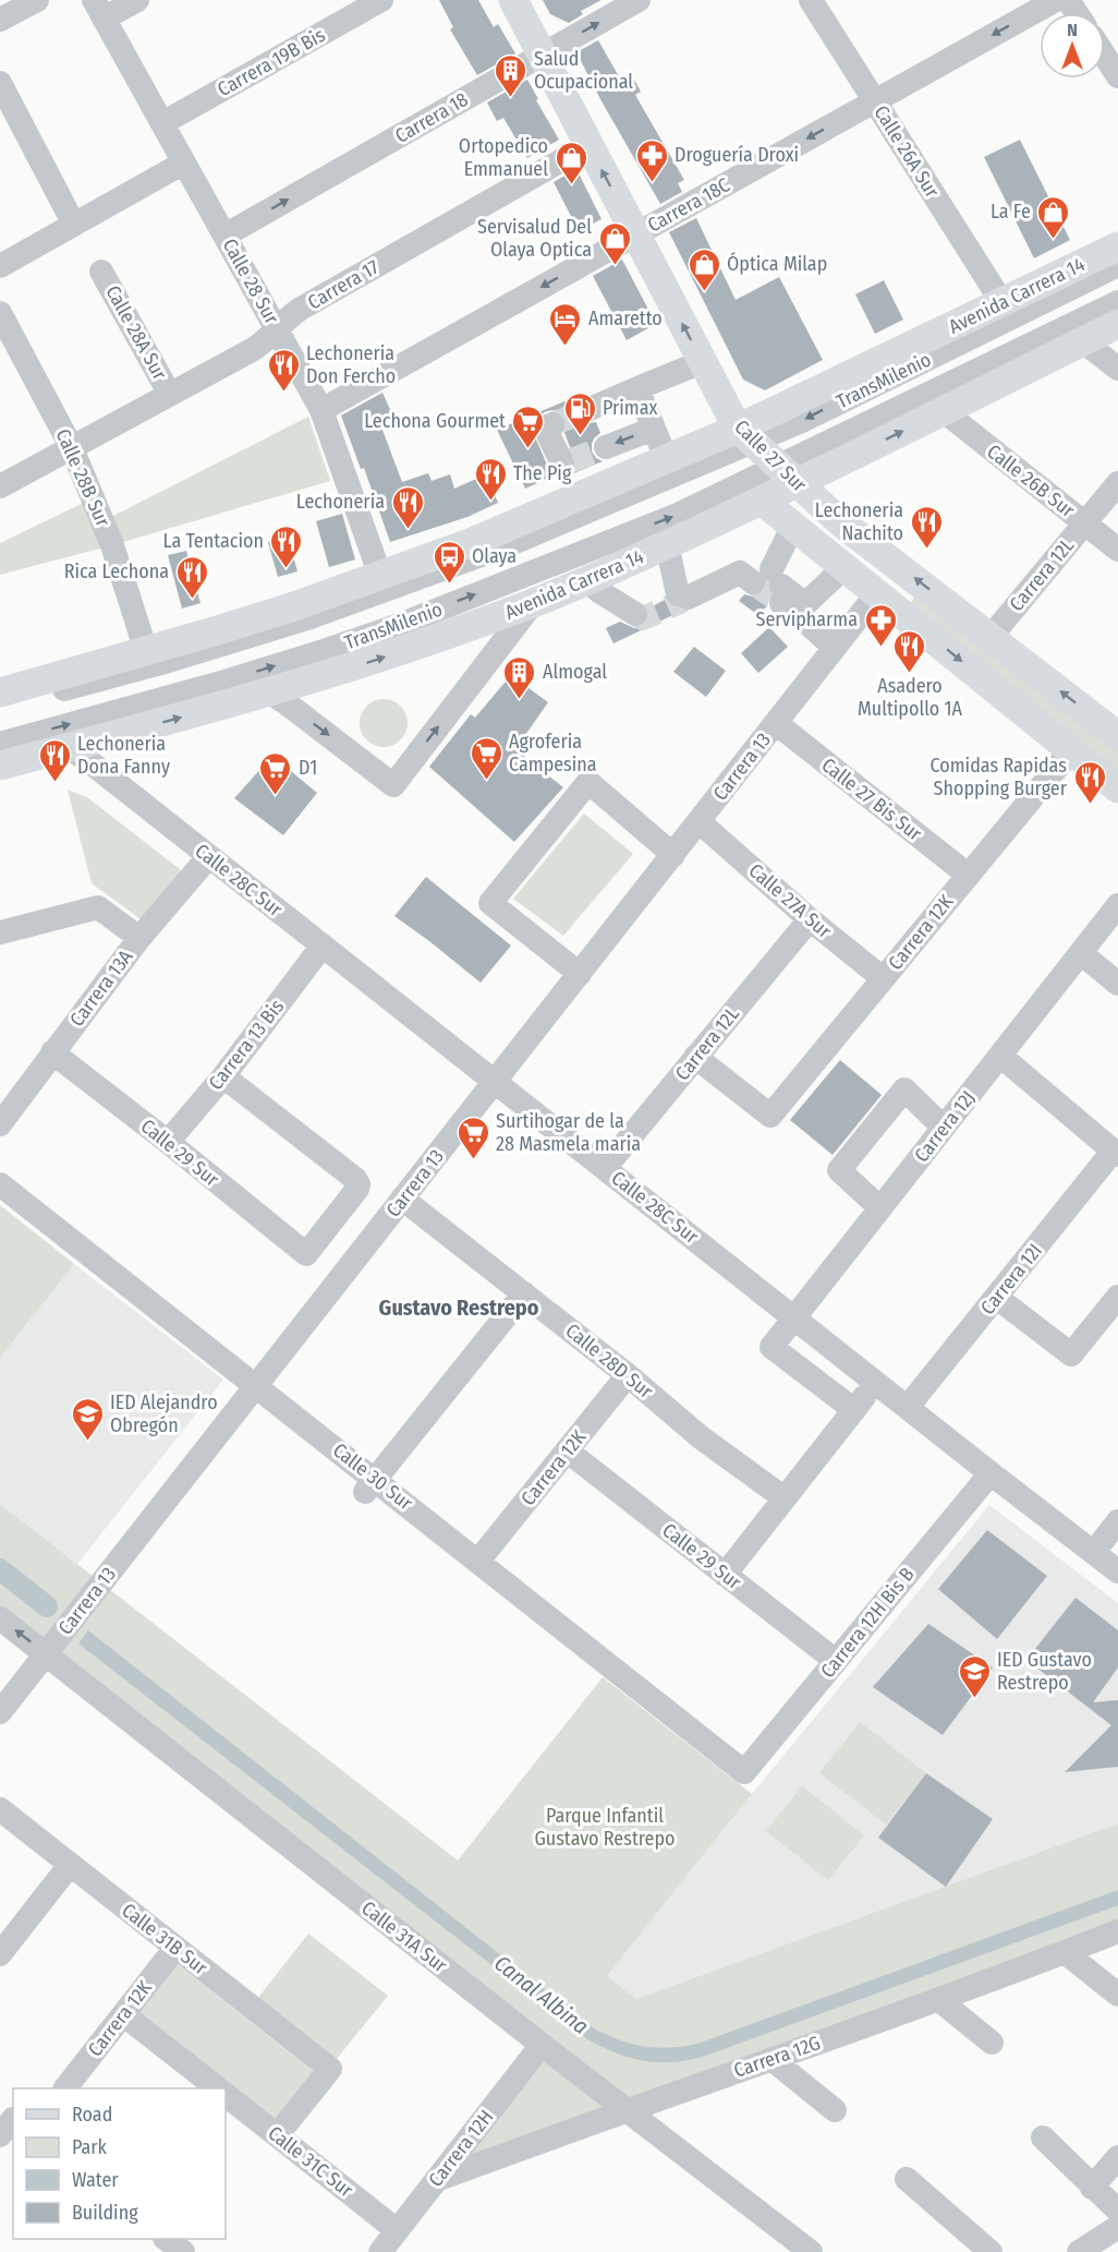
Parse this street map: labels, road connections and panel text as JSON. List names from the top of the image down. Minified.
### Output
{"streets":{"main road":["Avenida Carrera 14","Calle 27 Sur"],"street":["Carrera 19B Bis","Carrera 18","Calle 26A Sur","Carrera 18C","Calle 28 Sur","Carrera 17","Calle 28A Sur","TransMilenio","Calle 28B Sur","Calle 26B Sur","Carrera 12L","Carrera 13","Calle 27 Bis Sur","Calle 28C Sur","Calle 27A Sur","Carrera 12K","Carrera 13A","Carrera 13 Bis","Carrera 12J","Calle 29 Sur","Carrera 12I","Calle 28D Sur","Calle 30 Sur","Carrera 12H Bis B","Calle 31A Sur","Calle 31B Sur","Carrera 12G","Carrera 12H","Calle 31C Sur"]},"crossings":[["Carrera 19B Bis","Calle 28 Sur"],["Carrera 18","Calle 28 Sur"],["Carrera 18","Calle 27 Sur"],["Calle 26A Sur","Carrera 18C"],["Calle 26A Sur","Avenida Carrera 14"],["Carrera 18C","Calle 28 Sur"],["Carrera 18C","Calle 27 Sur"],["Calle 28 Sur","Carrera 17"],["Calle 28 Sur","Avenida Carrera 14"],["Carrera 17","Calle 28A Sur"],["Carrera 17","Calle 27 Sur"],["Carrera 17","Calle 28B Sur"],["Avenida Carrera 14","TransMilenio"],["Avenida Carrera 14","Calle 27 Sur"],["Avenida Carrera 14","Calle 28B Sur"],["Avenida Carrera 14","Calle 26B Sur"],["Avenida Carrera 14","Calle 28C Sur"],["TransMilenio","Calle 27 Sur"],["Calle 27 Sur","Carrera 12L"],["Calle 27 Sur","Carrera 13"],["Calle 27 Sur","Carrera 12K"],["Calle 26B Sur","Carrera 12L"],["Carrera 12L","Calle 28C Sur"],["Carrera 12L","Calle 27A Sur"],["Carrera 12L","Carrera 12K"],["Carrera 13","Calle 27 Bis Sur"],["Carrera 13","Calle 28C Sur"],["Carrera 13","Calle 27A Sur"],["Carrera 13","Calle 28D Sur"],["Carrera 13","Calle 30 Sur"],["Carrera 13","Calle 31A Sur"],["Calle 27 Bis Sur","Carrera 12K"],["Calle 28C Sur","Carrera 13A"],["Calle 28C Sur","Carrera 13 Bis"],["Calle 28C Sur","Carrera 12J"],["Calle 28C Sur","Carrera 12I"],["Calle 28C Sur","Carrera 12H Bis B"],["Calle 27A Sur","Carrera 12K"],["Carrera 12K","Calle 29 Sur"],["Carrera 12K","Calle 28D Sur"],["Carrera 12K","Calle 30 Sur"],["Carrera 12K","Calle 31B Sur"],["Carrera 13A","Calle 29 Sur"],["Carrera 13 Bis","Calle 29 Sur"],["Calle 29 Sur","Carrera 12H Bis B"],["Calle 30 Sur","Carrera 12H Bis B"],["Calle 31A Sur","Carrera 12G"],["Calle 31A Sur","Carrera 12H"],["Calle 31B Sur","Calle 31C Sur"],["Carrera 12G","Carrera 12H"],["Carrera 12H","Calle 31C Sur"]],"one_way":["Carrera 18","Carrera 18C"],"districts":["Gustavo Restrepo"],"water":["Canal Albina"],"parks":["Parque Infantil Gustavo Restrepo"],"places":{"building":["Salud Ocupacional","Almogal"],"pharmacy":["Droguería Droxi","Servipharma"],"shop":["Ortopedico Emmanuel","La Fe","Servisalud Del Olaya Optica","Óptica Milap"],"hotel":["Amaretto"],"restaurant":["Lechoneria Don Fercho","The Pig","Lechoneria","Lechoneria Nachito","La Tentacion","Rica Lechona","Asadero Multipollo 1A","Lechoneria Dona Fanny","Comidas Rapidas Shopping Burger"],"fuel station":["Primax"],"supermarket":["Lechona Gourmet","Agroferia Campesina","D1","Surtihogar de la 28 Masmela maria"],"bus stop":["Olaya"],"school or university":["IED Alejandro Obregón","IED Gustavo Restrepo"]},"legend":["Road","Park","Water","Building"],"north":"top"}
